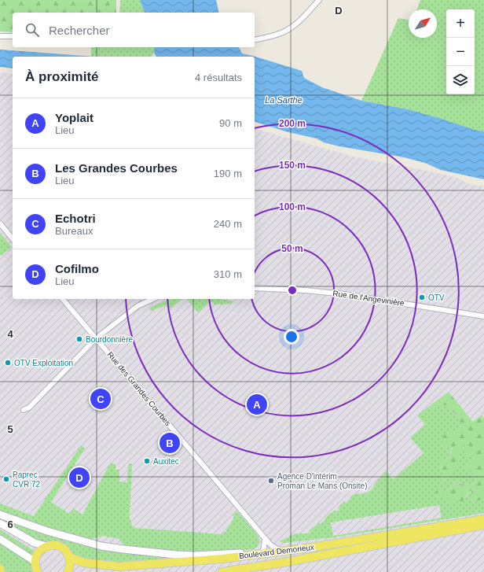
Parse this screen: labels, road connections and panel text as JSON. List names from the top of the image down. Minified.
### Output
{"streets":{"main road":["Boulevard Demorieux"],"street":["Rue de l'Angevinière","Rue des Grandes Courbes"]},"water":["La Sarthe"],"places":["OTV","Bourdonnière","OTV Exploitation","Auxitec","Paprec CVR 72","Agence D'intérim Proman Le Mans (Onsite)"],"north":"top right","page":{"map_buttons":["+","−"],"search":"Rechercher","heading":["À proximité","4 résultats"],"list":[{"mark":"A","name":"Yoplait","note":"Lieu","value":"90 m"},{"mark":"B","name":"Les Grandes Courbes","note":"Lieu","value":"190 m"},{"mark":"C","name":"Echotri","note":"Bureaux","value":"240 m"},{"mark":"D","name":"Cofilmo","note":"Lieu","value":"310 m"}],"pins":["C","A","B","D"]},"grid":{"columns":["D"],"rows":["4","5","6"]},"rings":["200 m","150 m","100 m","50 m"]}
